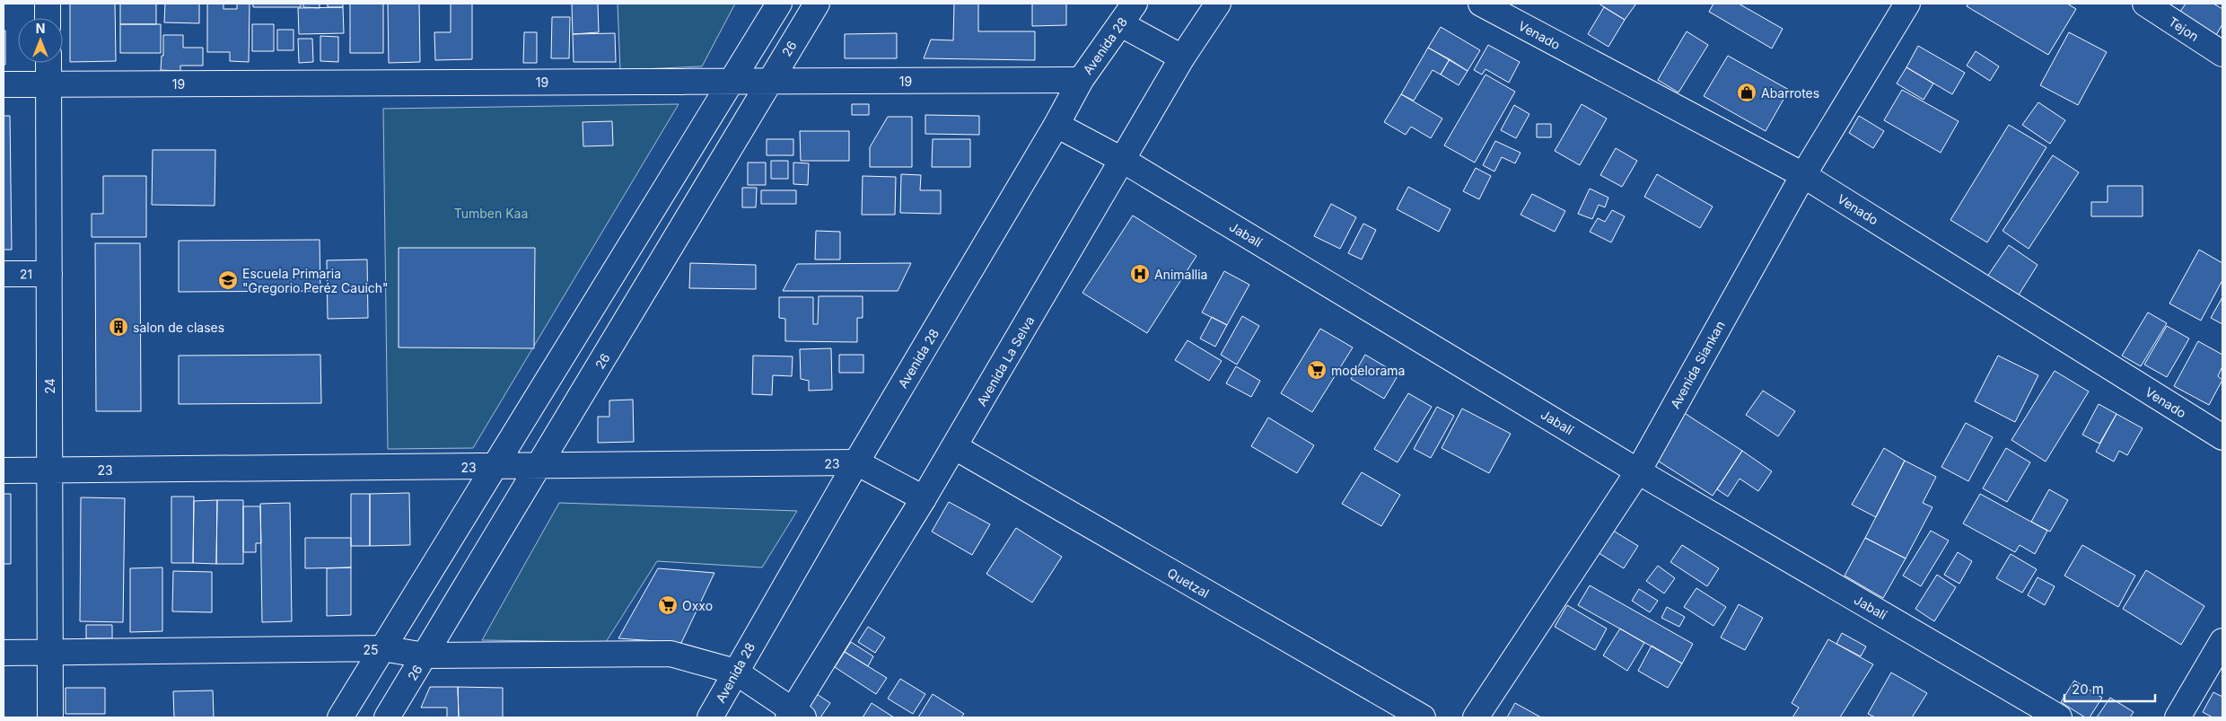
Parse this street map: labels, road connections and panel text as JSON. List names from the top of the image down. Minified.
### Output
{"streets":{"street":["Tejon","Venado","Avenida 28","26","19","Jabalí","21","Avenida La Selva","Avenida Siankan","24","23","Quetzal","25"]},"crossings":[["Venado","Avenida Siankan"],["Avenida 28","19"],["Avenida 28","Jabalí"],["Avenida 28","23"],["Avenida 28","25"],["26","19"],["26","23"],["26","25"],["19","24"],["Jabalí","Avenida La Selva"],["Jabalí","Avenida Siankan"],["21","24"],["Avenida La Selva","23"],["Avenida La Selva","Quetzal"],["Avenida La Selva","25"],["24","23"],["24","25"]],"parks":["Tumben Kaa"],"places":{"shop":["Abarrotes"],"hospital":["Animallia"],"school or university":["Escuela Primaria \"Gregorio Peréz Cauich\""],"building":["salon de clases"],"supermarket":["modelorama","Oxxo"]},"scale_bar":"20 m","north":"top"}
